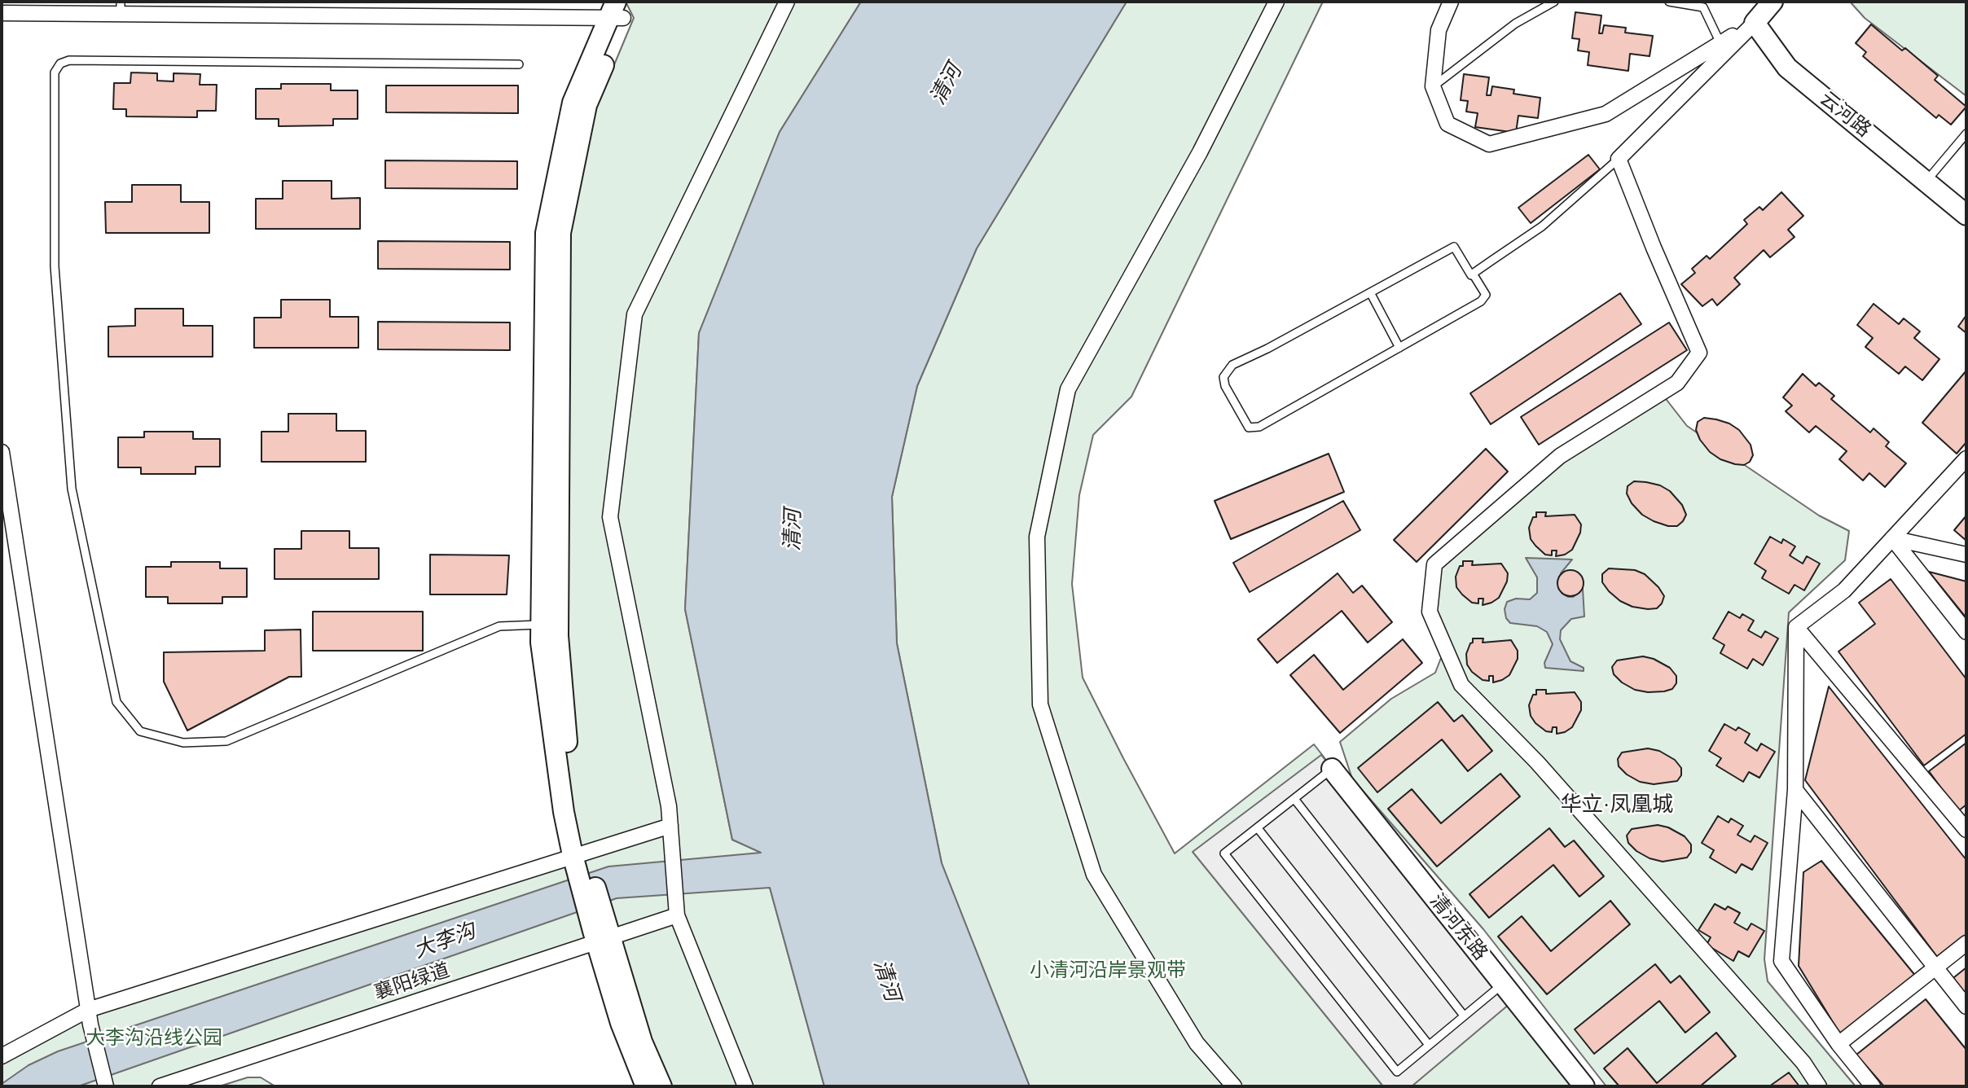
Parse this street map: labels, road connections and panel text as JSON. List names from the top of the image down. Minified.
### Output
{"streets":{"main road":["云河路","清河东路"],"street":["襄阳绿道"]},"districts":["华立·凤凰城"],"water":["清河","大李沟"],"parks":["小清河沿岸景观带","大李沟沿线公园"]}
